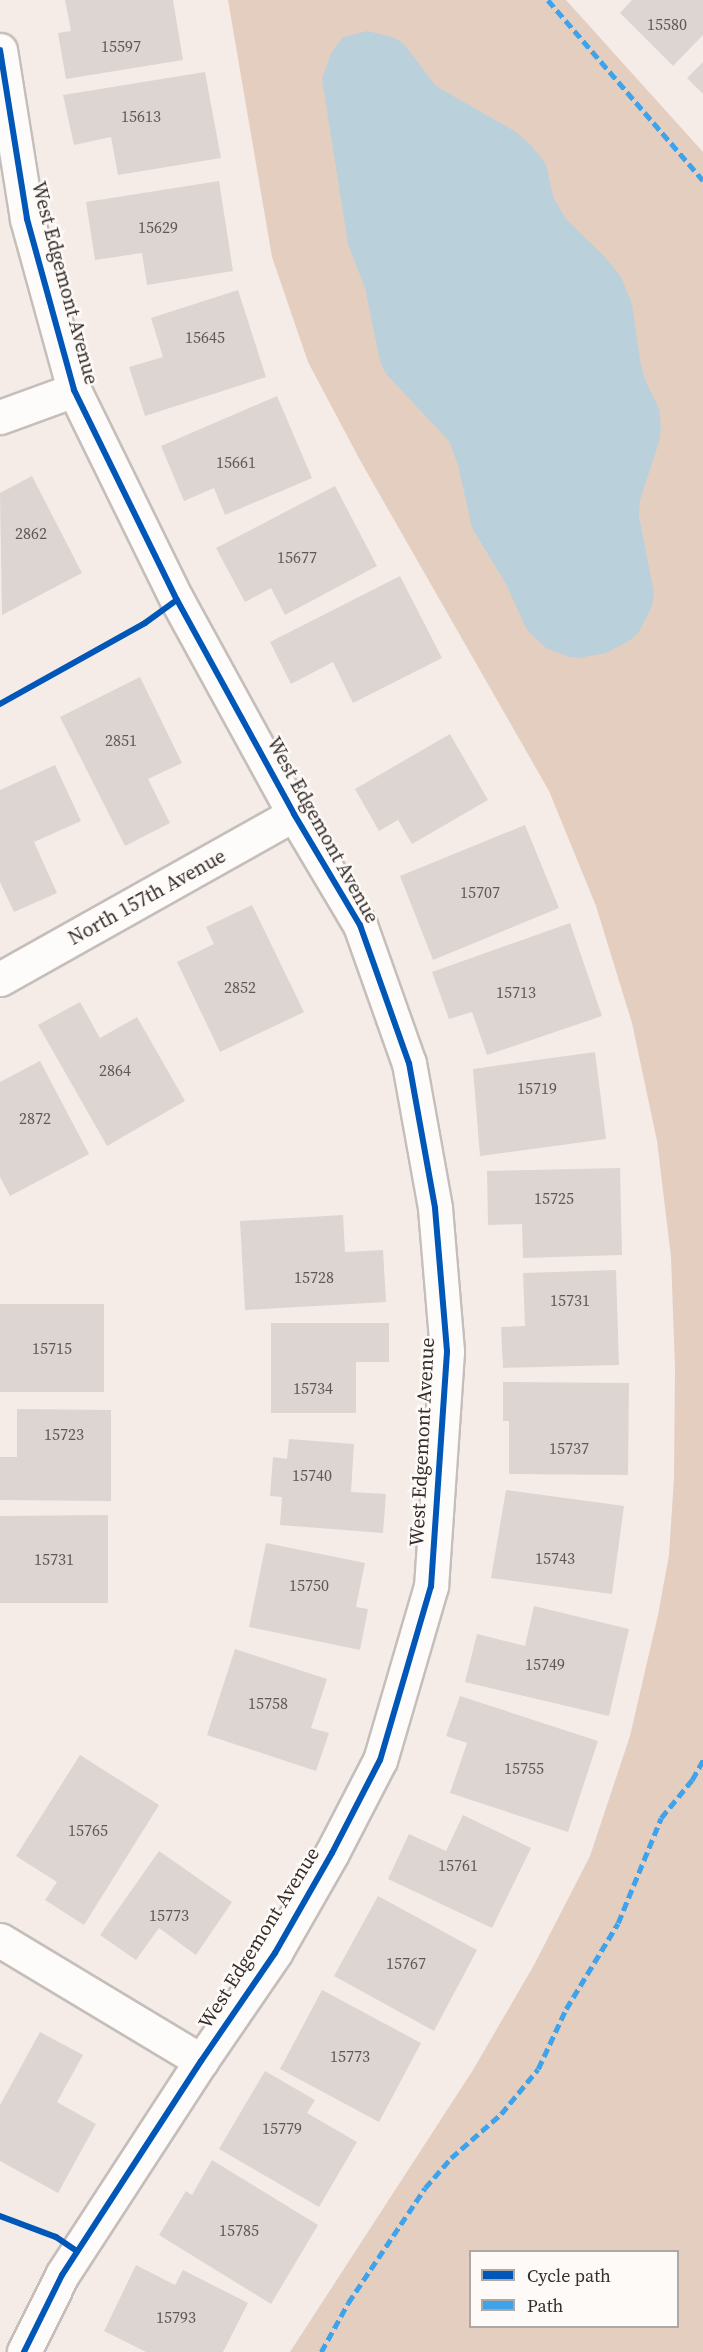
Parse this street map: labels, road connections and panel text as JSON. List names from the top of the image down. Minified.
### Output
{"streets":{"street":["West Edgemont Avenue","North 157th Avenue"]},"crossings":[["West Edgemont Avenue","North 157th Avenue"]],"house_numbers":["15580","15597","15613","15629","15645","15661","2862","15677","2851","15707","2852","15713","2864","15719","2872","15725","15728","15731","15715","15734","15723","15737","15740","15743","15731","15750","15749","15758","15755","15765","15761","15773","15767","15773","15779","15785","15793"],"legend":["Cycle path","Path"]}
